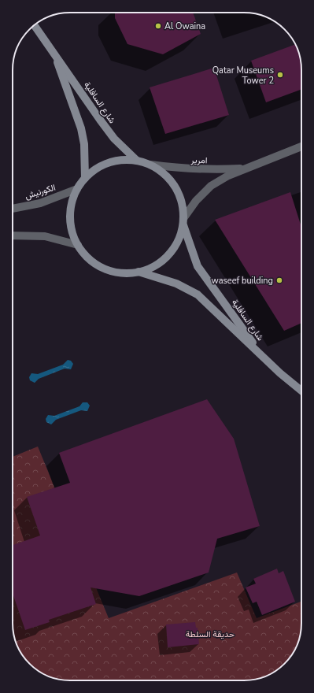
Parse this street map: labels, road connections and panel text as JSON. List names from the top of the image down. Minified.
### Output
{"streets":{"street":["شارع السافلية","امرير","الكورنيش"]},"crossings":[["شارع السافلية","امرير"],["شارع السافلية","الكورنيش"]],"parks":["حديقة السلطة"],"places":["Al Owaina","Qatar Museums Tower 2","waseef building"]}
